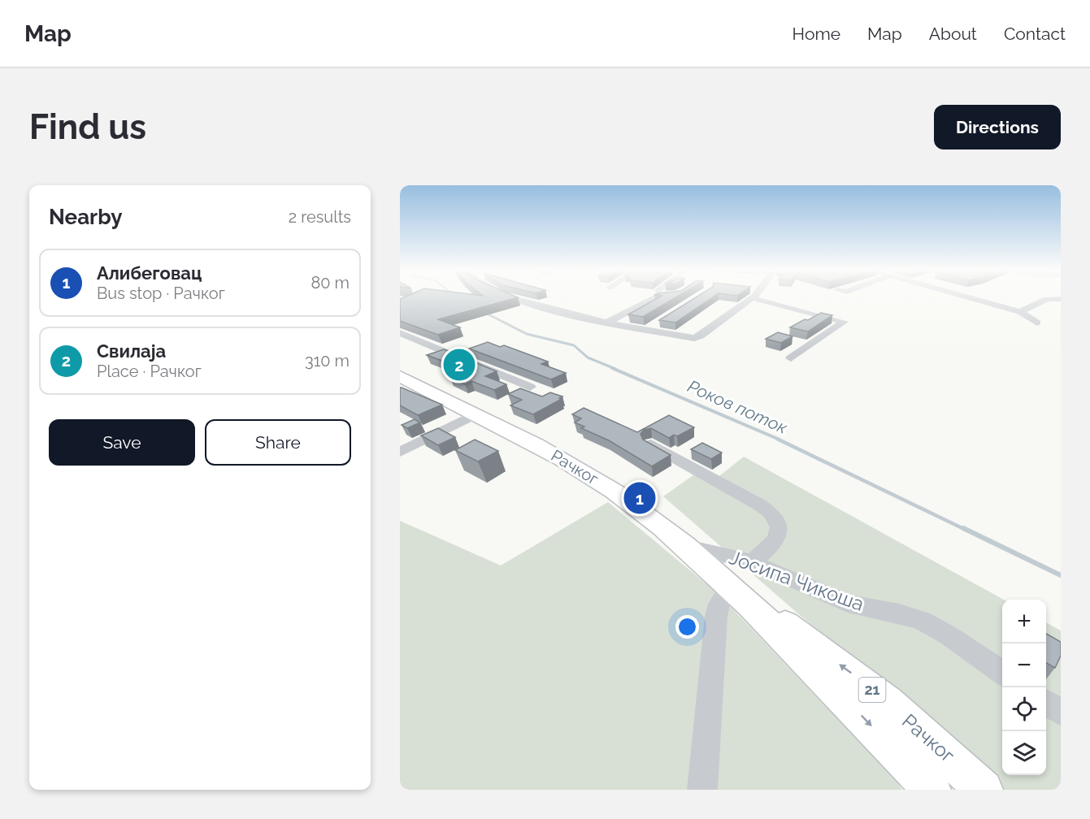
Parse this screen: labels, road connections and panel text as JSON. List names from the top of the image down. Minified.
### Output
{"streets":{"main road":["Рачког","21"],"street":["Јосипа Чикоша"]},"crossings":[["Рачког","Јосипа Чикоша"]],"water":["Роков поток"],"page":{"header":"Map","nav":["Home","Map","About","Contact"],"buttons":["Directions",["Save","Share"]],"title":"Find us","heading":["Nearby","2 results"],"list":[{"mark":"1","name":"Алибеговац","note":"Bus stop · Рачког","value":"80 m"},{"mark":"2","name":"Свилаја","note":"Place · Рачког","value":"310 m"}],"pins":["2","1"],"map_buttons":["+","−"]}}
